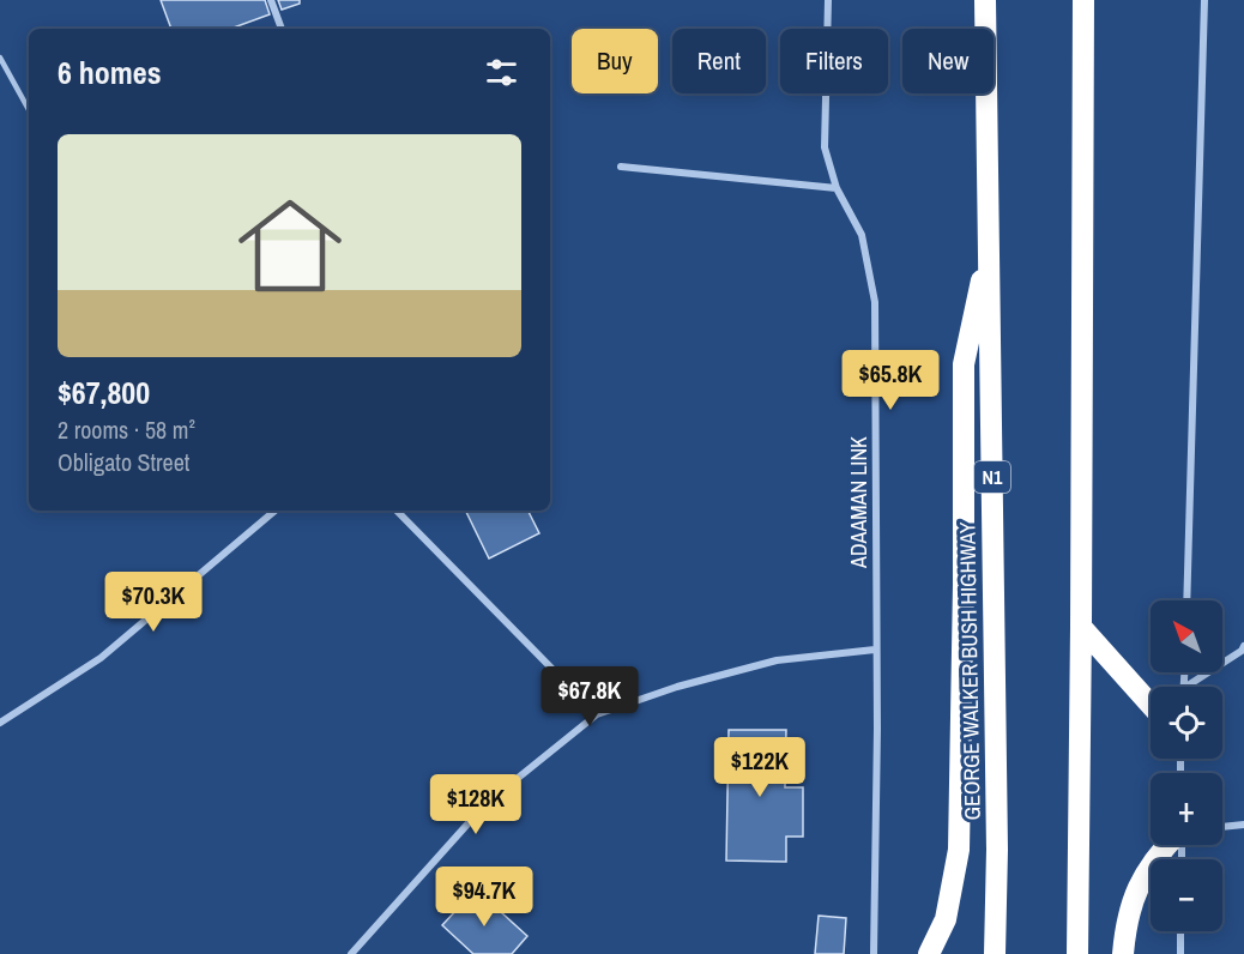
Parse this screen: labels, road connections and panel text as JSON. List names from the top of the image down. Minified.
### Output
{"streets":{"highway":["N1","GEORGE WALKER BUSH HIGHWAY"],"street":["ADAAMAN LINK"]},"north":"top left","page":{"chip":["Buy","Rent","Filters","New"],"heading":"6 homes","list":[{"name":"$67,800","note":"2 rooms · 58 m² · Obligato Street"}],"price":["$65.8K","$70.3K","$67.8K","$122K","$128K","$94.7K"],"map_buttons":["+","−"]}}
